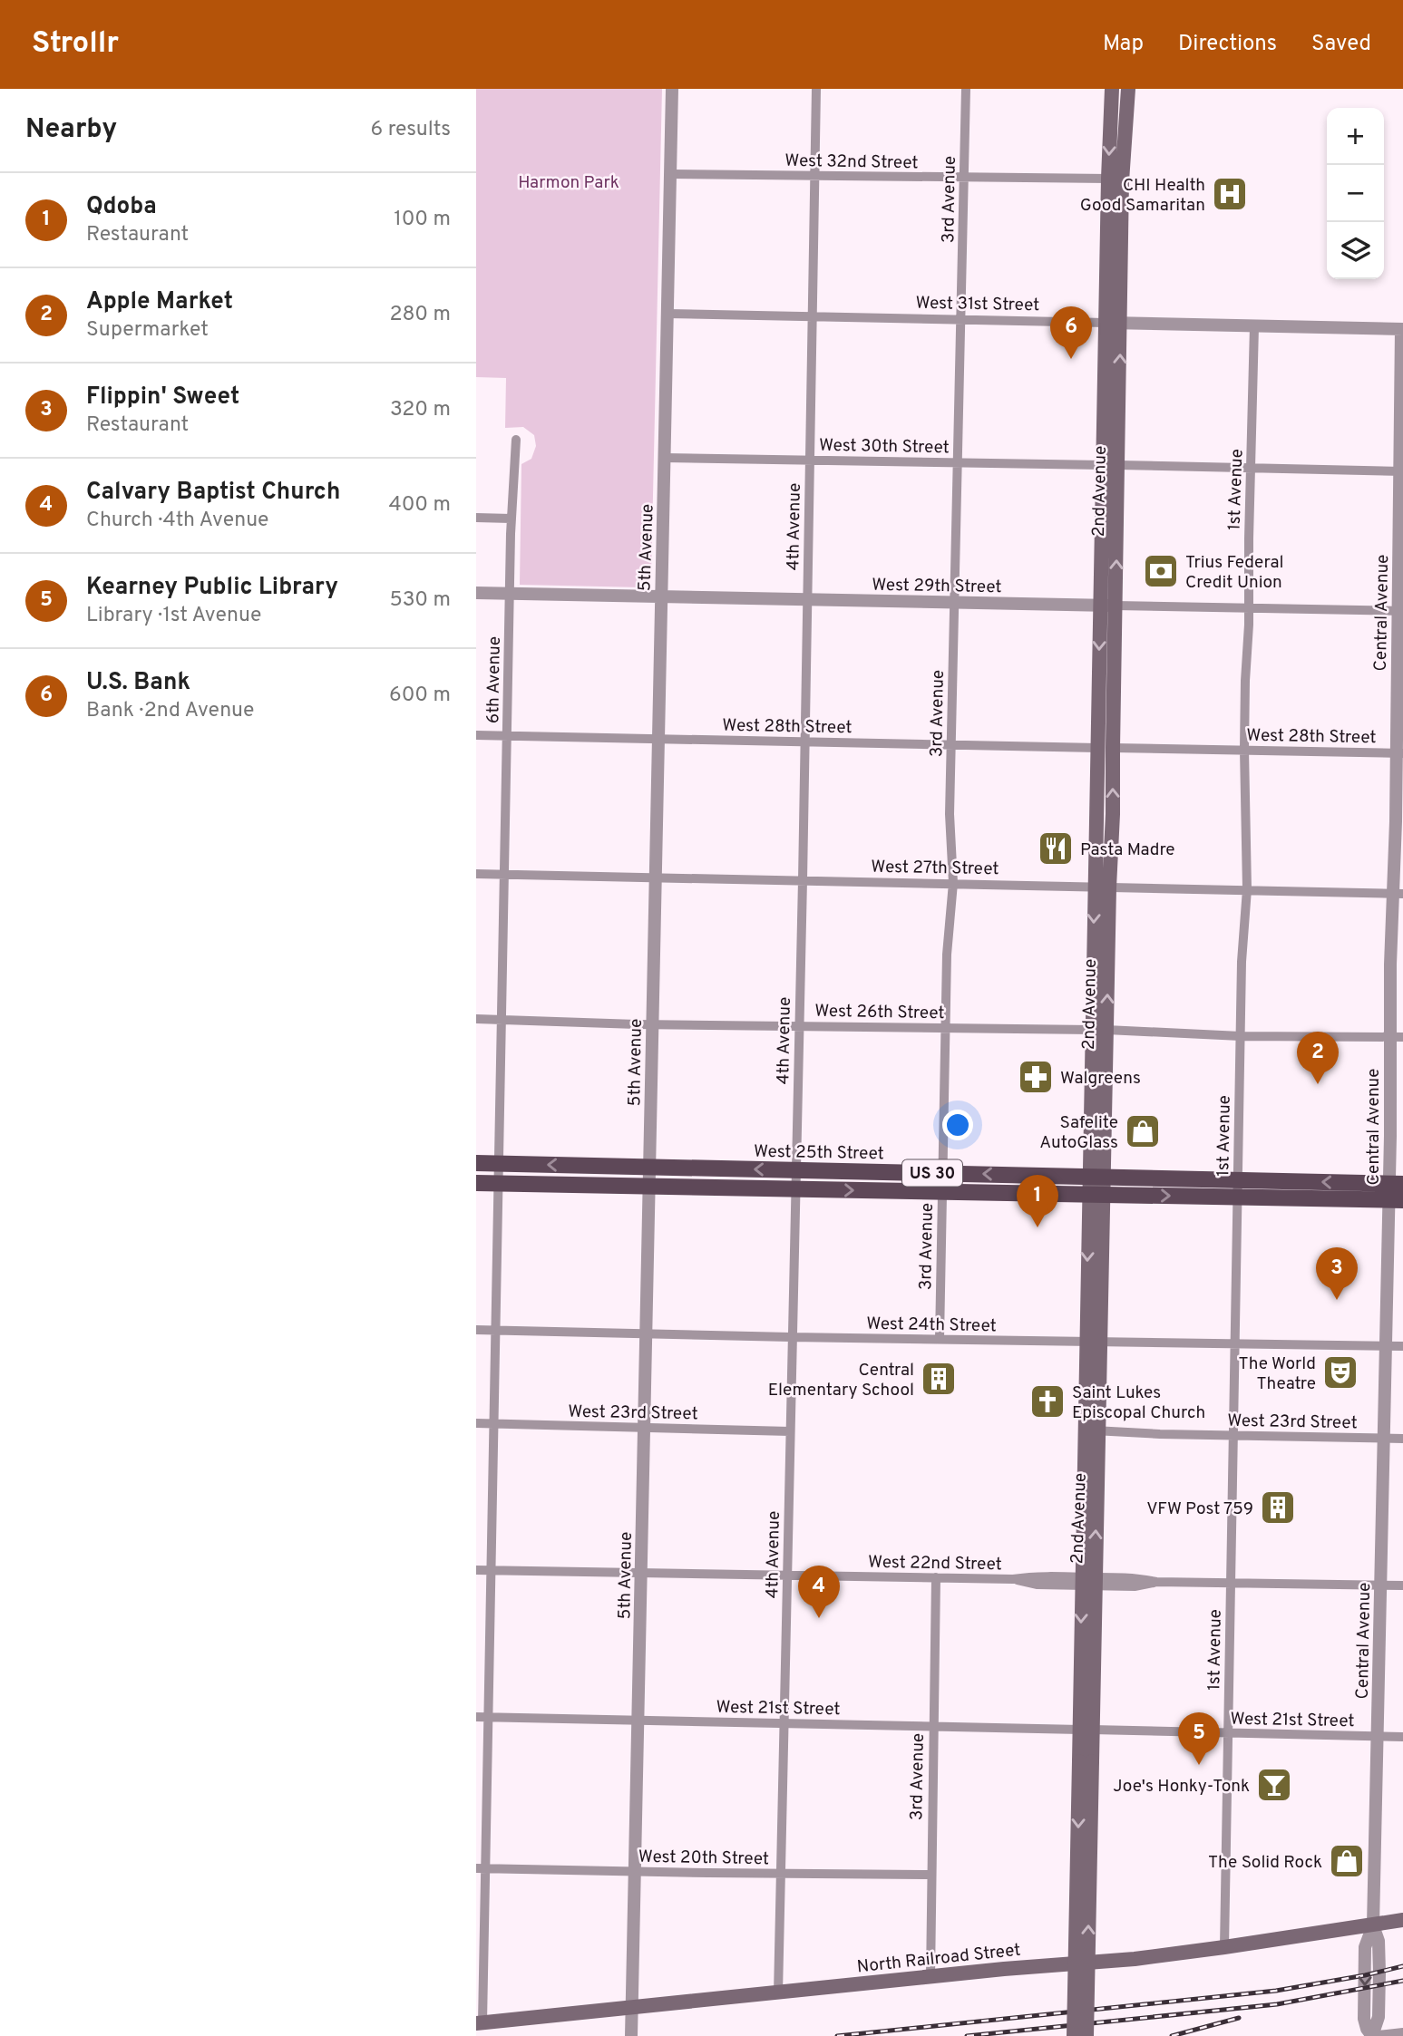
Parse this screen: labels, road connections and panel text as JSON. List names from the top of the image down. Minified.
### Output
{"streets":{"main road":["2nd Avenue","West 25th Street","US 30","North Railroad Street"],"street":["West 32nd Street","3rd Avenue","West 31st Street","West 30th Street","1st Avenue","4th Avenue","5th Avenue","West 29th Street","Central Avenue","6th Avenue","West 28th Street","West 27th Street","West 26th Street","West 24th Street","West 23rd Street","West 22nd Street","West 21st Street","West 20th Street"]},"crossings":[["West 32nd Street","3rd Avenue"],["West 32nd Street","2nd Avenue"],["West 32nd Street","4th Avenue"],["West 32nd Street","5th Avenue"],["3rd Avenue","West 31st Street"],["3rd Avenue","West 30th Street"],["3rd Avenue","West 29th Street"],["3rd Avenue","West 28th Street"],["3rd Avenue","West 27th Street"],["3rd Avenue","West 26th Street"],["3rd Avenue","West 25th Street"],["3rd Avenue","US 30"],["3rd Avenue","West 24th Street"],["3rd Avenue","West 22nd Street"],["3rd Avenue","West 21st Street"],["3rd Avenue","West 20th Street"],["3rd Avenue","North Railroad Street"],["West 31st Street","1st Avenue"],["West 31st Street","2nd Avenue"],["West 31st Street","4th Avenue"],["West 31st Street","5th Avenue"],["West 31st Street","Central Avenue"],["West 30th Street","2nd Avenue"],["West 30th Street","4th Avenue"],["West 30th Street","5th Avenue"],["1st Avenue","West 29th Street"],["1st Avenue","West 28th Street"],["1st Avenue","West 27th Street"],["1st Avenue","West 26th Street"],["1st Avenue","West 25th Street"],["1st Avenue","US 30"],["1st Avenue","West 24th Street"],["1st Avenue","West 23rd Street"],["1st Avenue","West 22nd Street"],["1st Avenue","West 21st Street"],["1st Avenue","North Railroad Street"],["2nd Avenue","West 29th Street"],["2nd Avenue","West 28th Street"],["2nd Avenue","West 27th Street"],["2nd Avenue","West 26th Street"],["2nd Avenue","West 25th Street"],["2nd Avenue","US 30"],["2nd Avenue","West 24th Street"],["2nd Avenue","West 23rd Street"],["2nd Avenue","West 22nd Street"],["2nd Avenue","West 21st Street"],["4th Avenue","West 29th Street"],["4th Avenue","West 28th Street"],["4th Avenue","West 27th Street"],["4th Avenue","West 26th Street"],["4th Avenue","West 25th Street"],["4th Avenue","US 30"],["4th Avenue","West 24th Street"],["4th Avenue","West 23rd Street"],["4th Avenue","West 22nd Street"],["4th Avenue","West 21st Street"],["4th Avenue","West 20th Street"],["4th Avenue","North Railroad Street"],["5th Avenue","West 29th Street"],["5th Avenue","West 28th Street"],["5th Avenue","West 27th Street"],["5th Avenue","West 26th Street"],["5th Avenue","West 25th Street"],["5th Avenue","US 30"],["5th Avenue","West 24th Street"],["5th Avenue","West 23rd Street"],["5th Avenue","West 22nd Street"],["5th Avenue","West 21st Street"],["5th Avenue","West 20th Street"],["5th Avenue","North Railroad Street"],["West 29th Street","Central Avenue"],["West 29th Street","6th Avenue"],["Central Avenue","West 28th Street"],["Central Avenue","West 27th Street"],["Central Avenue","West 26th Street"],["Central Avenue","West 25th Street"],["Central Avenue","US 30"],["Central Avenue","West 24th Street"],["Central Avenue","West 23rd Street"],["Central Avenue","West 22nd Street"],["Central Avenue","West 21st Street"],["Central Avenue","North Railroad Street"],["6th Avenue","West 28th Street"],["6th Avenue","West 27th Street"],["6th Avenue","West 26th Street"],["6th Avenue","West 25th Street"],["6th Avenue","US 30"],["6th Avenue","West 24th Street"],["6th Avenue","West 23rd Street"],["6th Avenue","West 22nd Street"],["6th Avenue","West 21st Street"],["6th Avenue","West 20th Street"],["6th Avenue","North Railroad Street"],["West 25th Street","US 30"]],"parks":["Harmon Park"],"places":{"hospital":["CHI Health Good Samaritan"],"bank":["Trius Federal Credit Union"],"restaurant":["Pasta Madre"],"pharmacy":["Walgreens"],"shop":["Safelite AutoGlass","The Solid Rock"],"theatre":["The World Theatre"],"building":["Central Elementary School","VFW Post 759"],"church":["Saint Lukes Episcopal Church"],"bar":["Joe's Honky-Tonk"]},"page":{"header":"Strollr","nav":["Map","Directions","Saved"],"heading":["Nearby","6 results"],"map_buttons":["+","−"],"list":[{"mark":"1","name":"Qdoba","note":"Restaurant","value":"100 m"},{"mark":"2","name":"Apple Market","note":"Supermarket","value":"280 m"},{"mark":"3","name":"Flippin' Sweet","note":"Restaurant","value":"320 m"},{"mark":"4","name":"Calvary Baptist Church","note":"Church · 4th Avenue","value":"400 m"},{"mark":"5","name":"Kearney Public Library","note":"Library · 1st Avenue","value":"530 m"},{"mark":"6","name":"U.S. Bank","note":"Bank · 2nd Avenue","value":"600 m"}],"pins":["6","2","1","3","4","5"]}}
